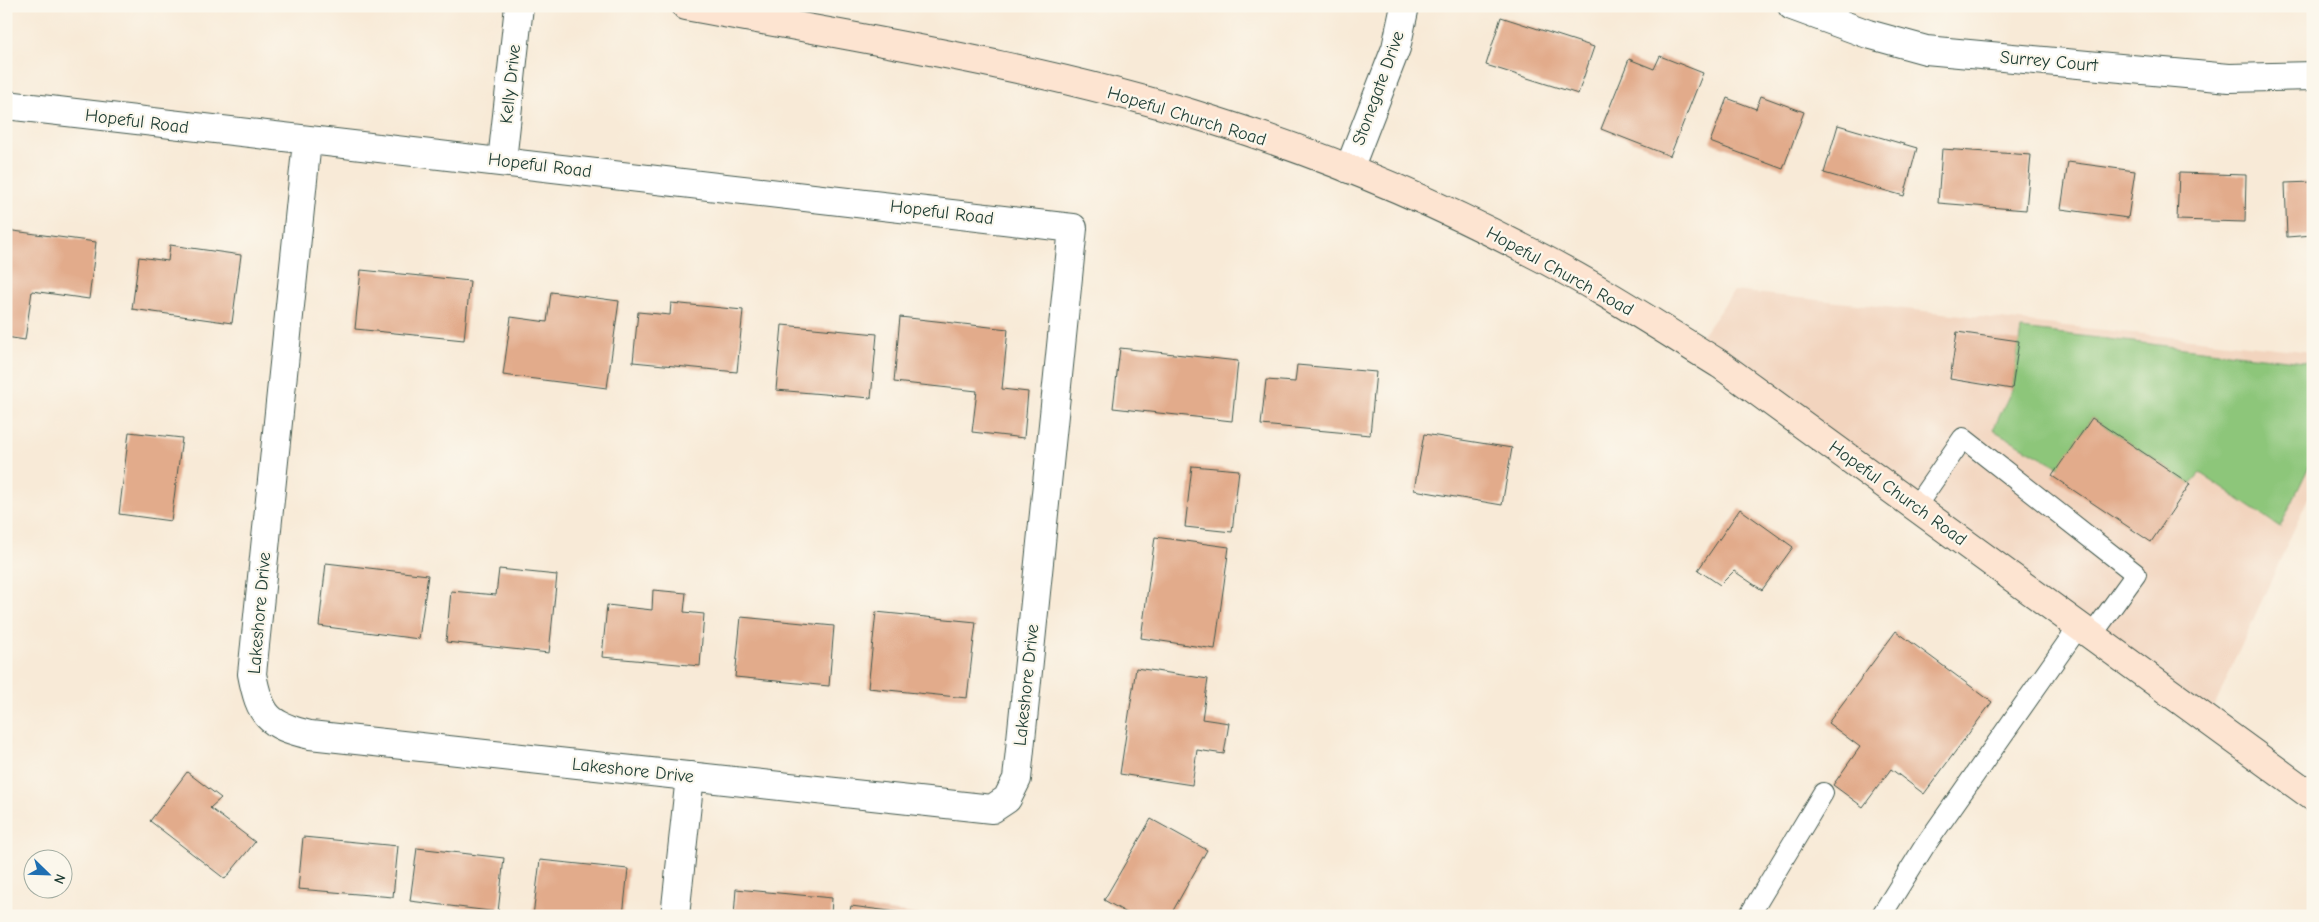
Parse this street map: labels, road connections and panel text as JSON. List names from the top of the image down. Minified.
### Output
{"streets":{"main road":["Hopeful Church Road"],"street":["Surrey Court","Kelly Drive","Stonegate Drive","Hopeful Road","Lakeshore Drive"]},"crossings":[["Kelly Drive","Hopeful Road"],["Stonegate Drive","Hopeful Church Road"],["Hopeful Road","Lakeshore Drive"]],"north":"bottom right"}
